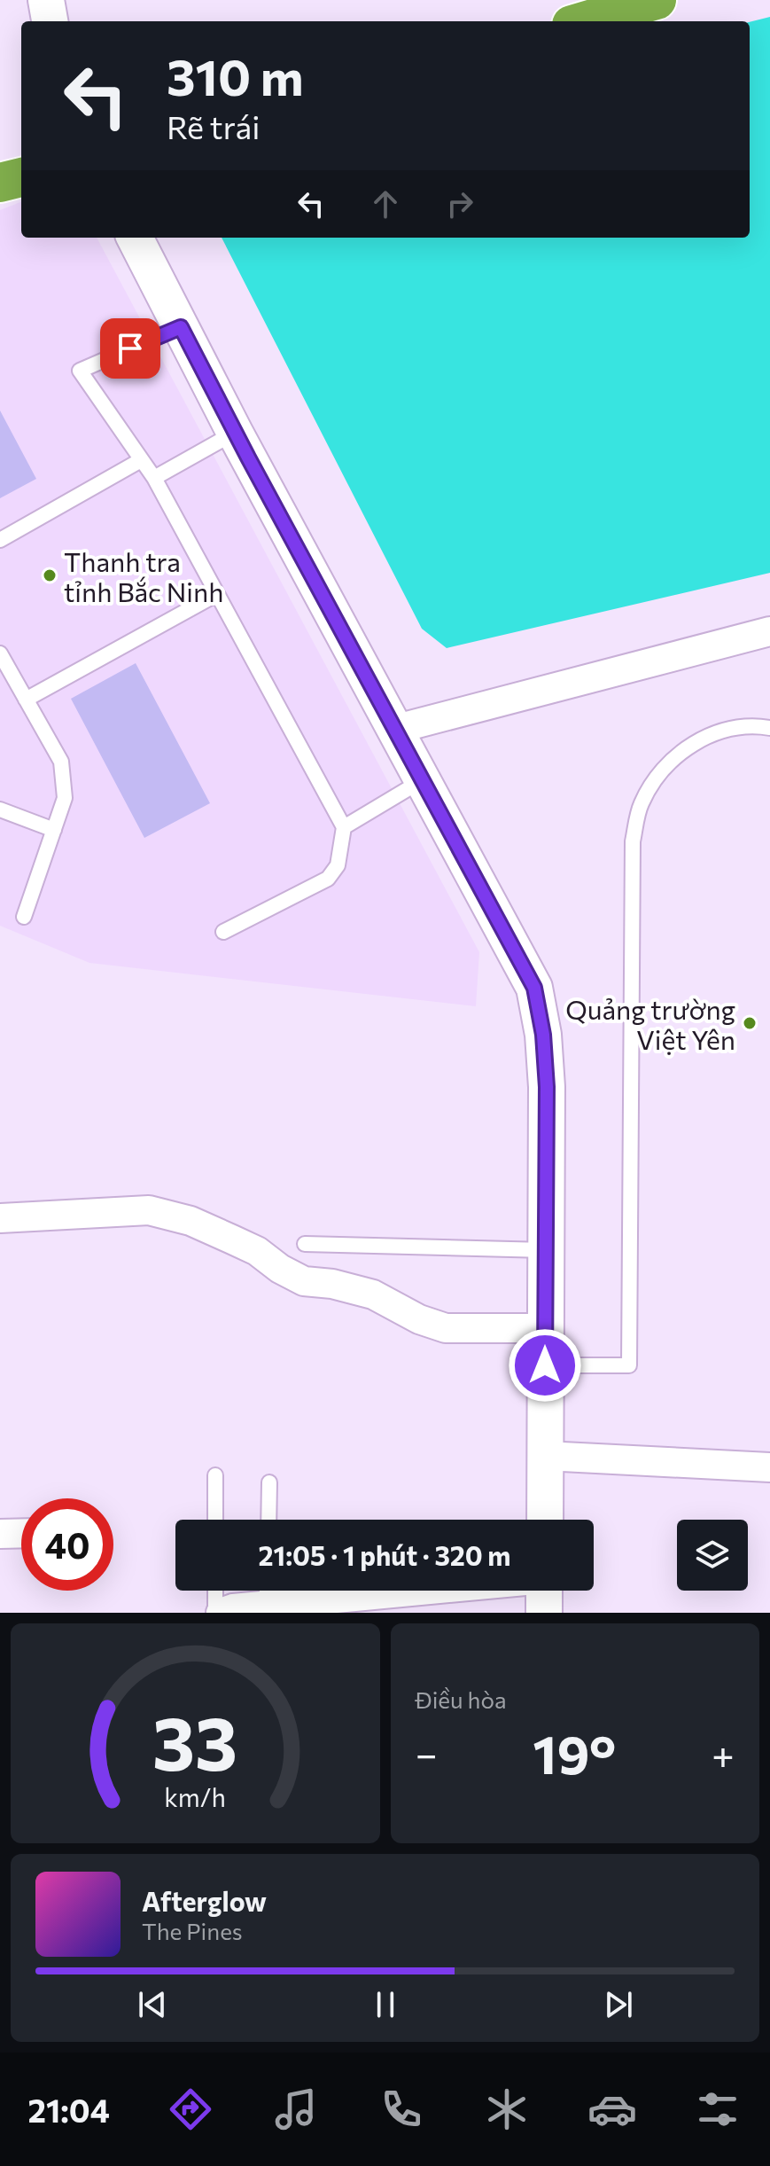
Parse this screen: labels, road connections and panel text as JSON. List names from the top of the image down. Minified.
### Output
{"places":["Thanh tra tỉnh Bắc Ninh","Quảng trường Việt Yên"],"page":{"turn":["310 m","Rẽ trái"],"limit":"40","trip":"21:05 · 1 phút · 320 m","tile":"Điều hòa","heat":["−","19°","+"],"song":["Afterglow","The Pines"],"tabs":"21:04","gauge":["33","km/h"]}}
